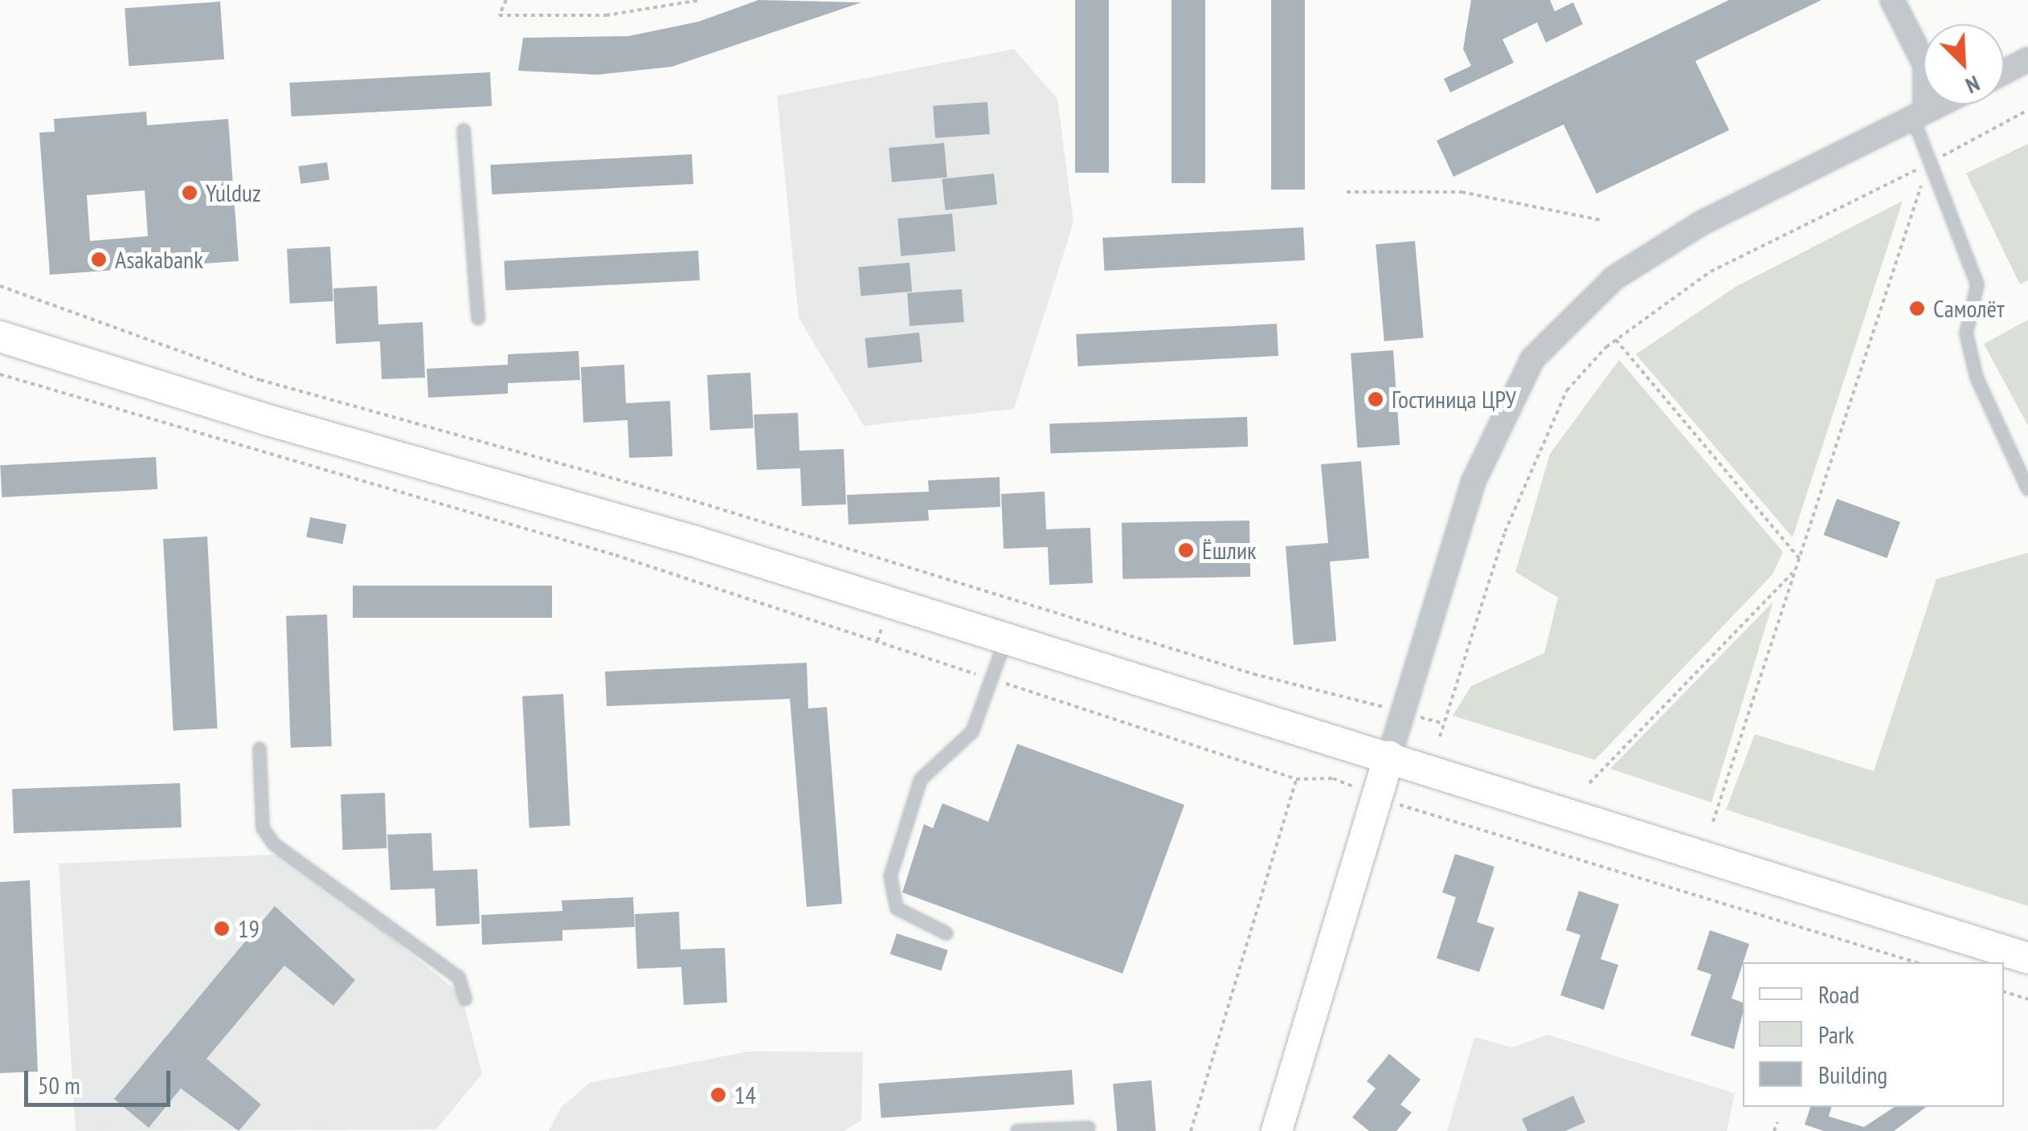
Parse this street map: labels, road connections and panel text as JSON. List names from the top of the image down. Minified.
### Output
{"places":["Yulduz","Asakabank","Самолёт","Гостиница ЦРУ","Ёшлик","19","14"],"legend":["Road","Park","Building"],"scale_bar":"50 m","north":"bottom right"}
